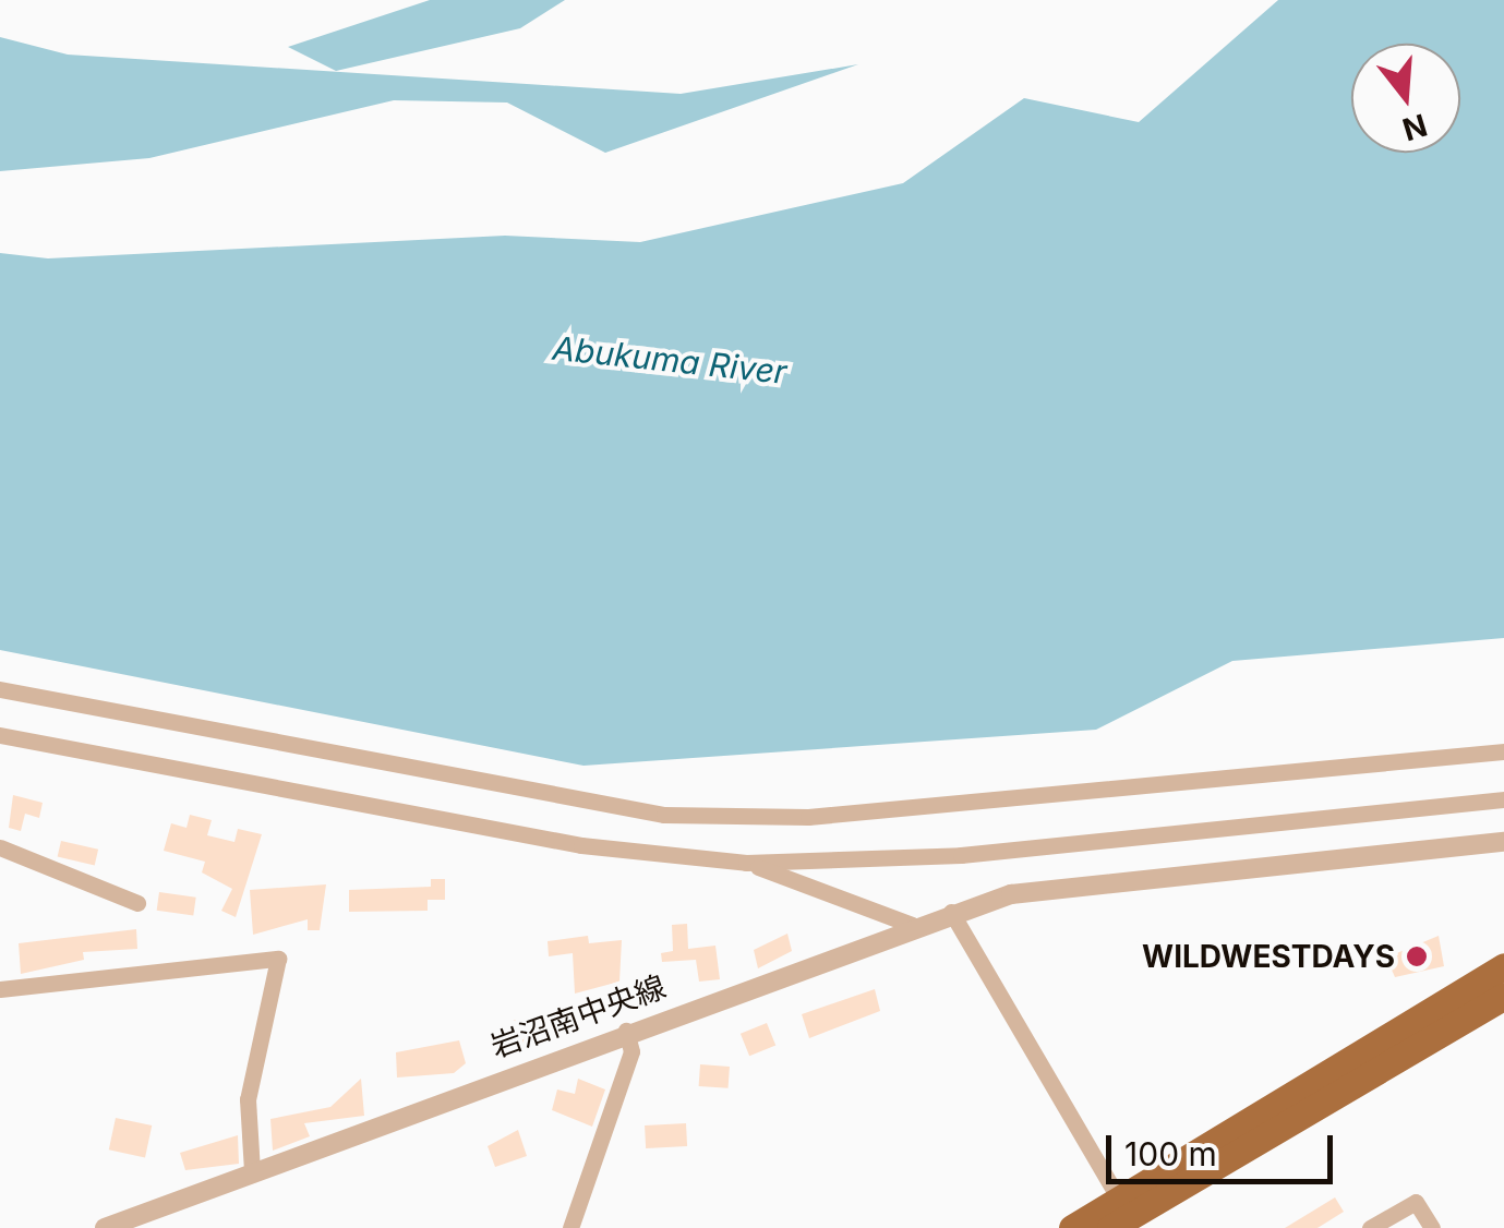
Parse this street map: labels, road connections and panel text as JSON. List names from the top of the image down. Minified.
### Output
{"streets":{"street":["岩沼南中央線"]},"water":["Abukuma River"],"places":["WILDWESTDAYS"],"scale_bar":"100 m","north":"bottom"}
